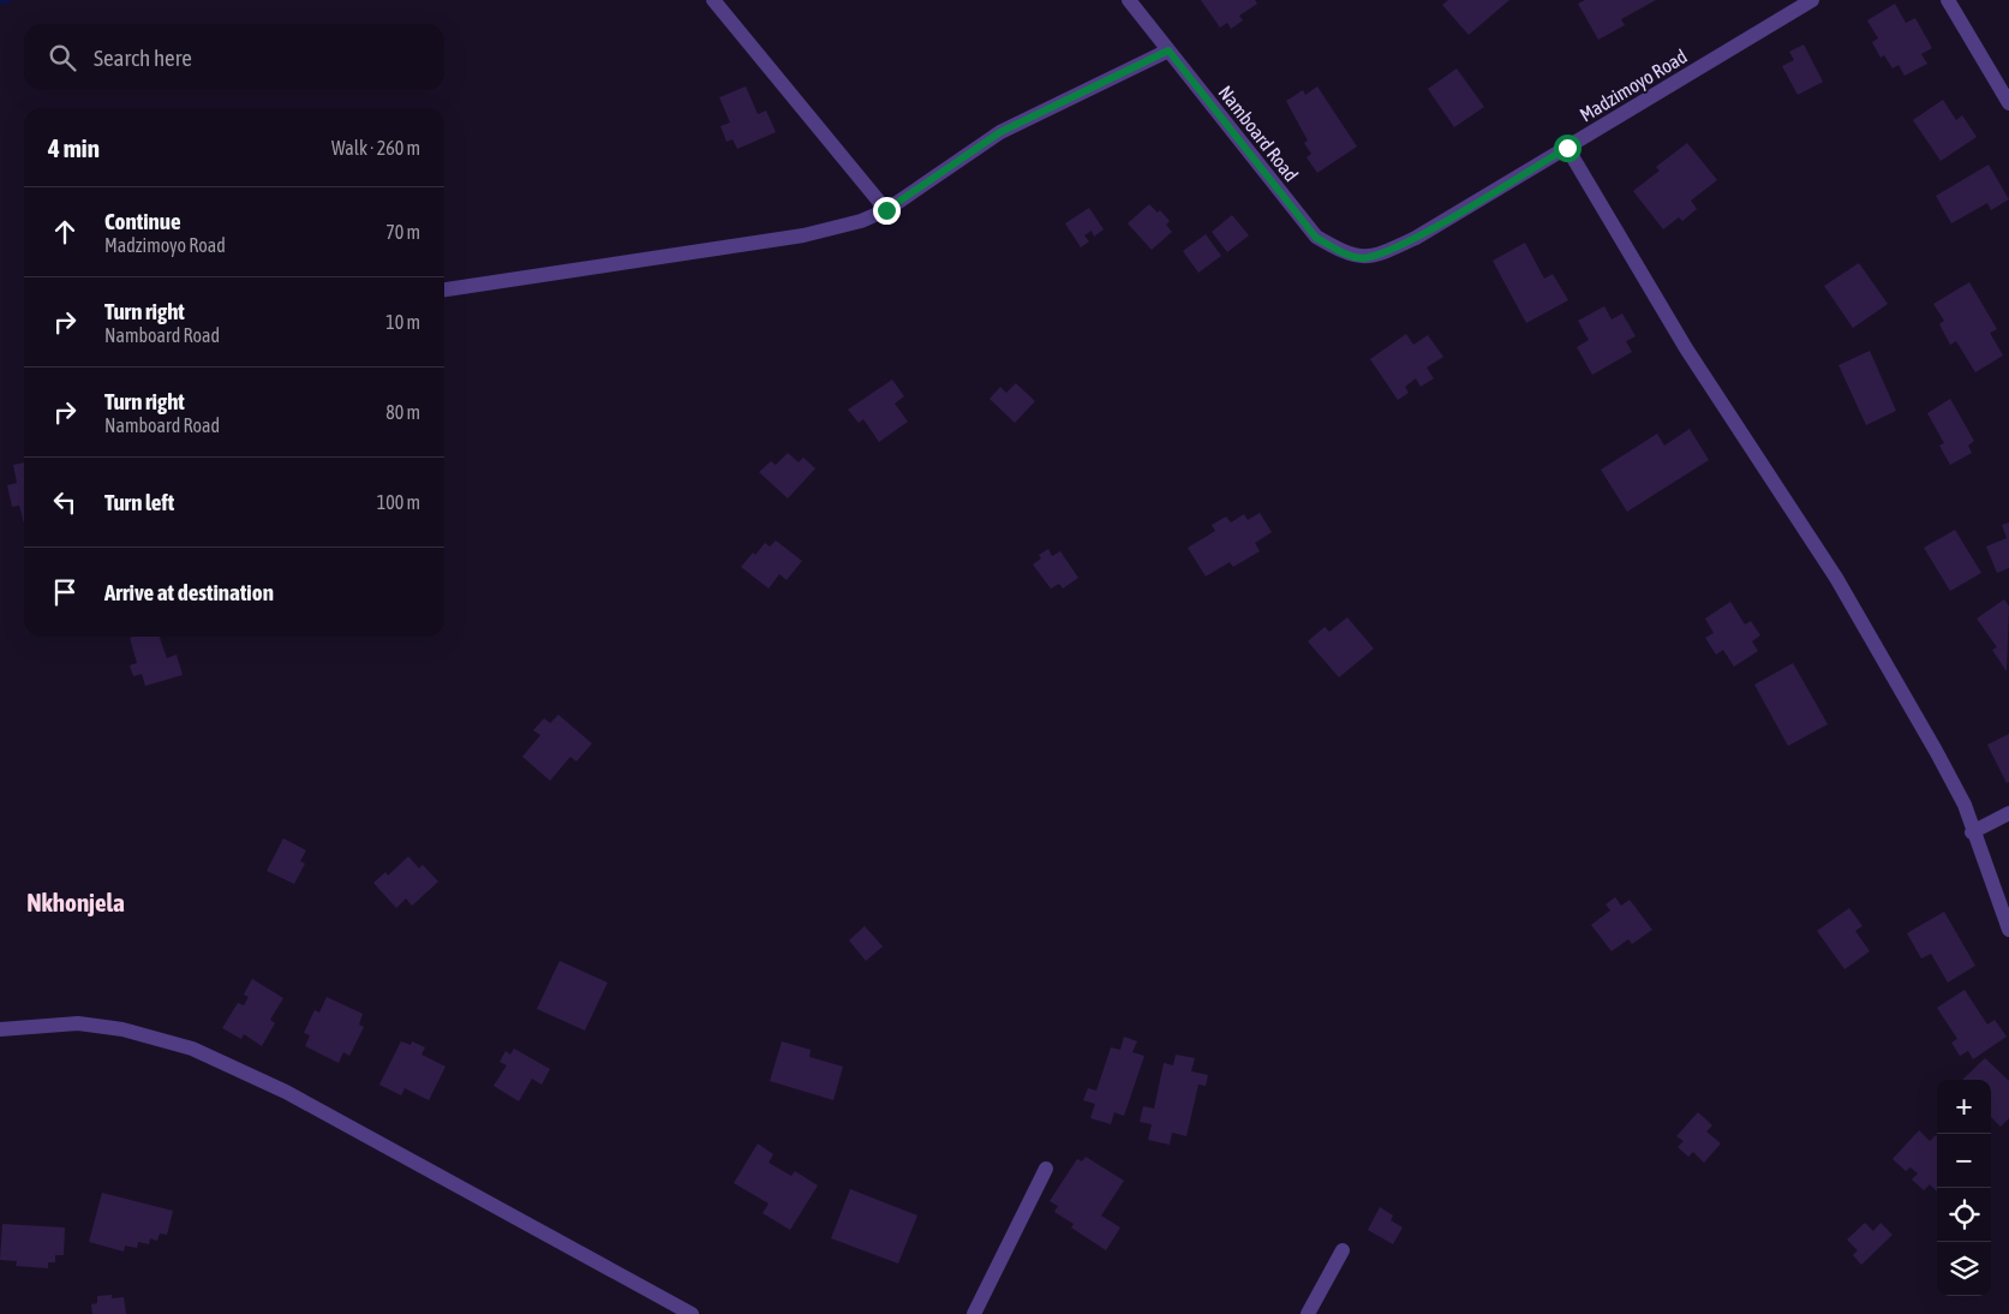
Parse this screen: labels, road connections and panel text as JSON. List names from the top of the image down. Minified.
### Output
{"streets":{"street":["Madzimoyo Road","Namboard Road"]},"crossings":[["Madzimoyo Road","Namboard Road"]],"districts":["Nkhonjela"],"page":{"search":"Search here","heading":["4 min","Walk · 260 m"],"list":[["Continue","Madzimoyo Road","70 m"],["Turn right","Namboard Road","10 m"],["Turn right","Namboard Road","80 m"],["Turn left","100 m"],"Arrive at destination"],"map_buttons":["+","−"]}}
